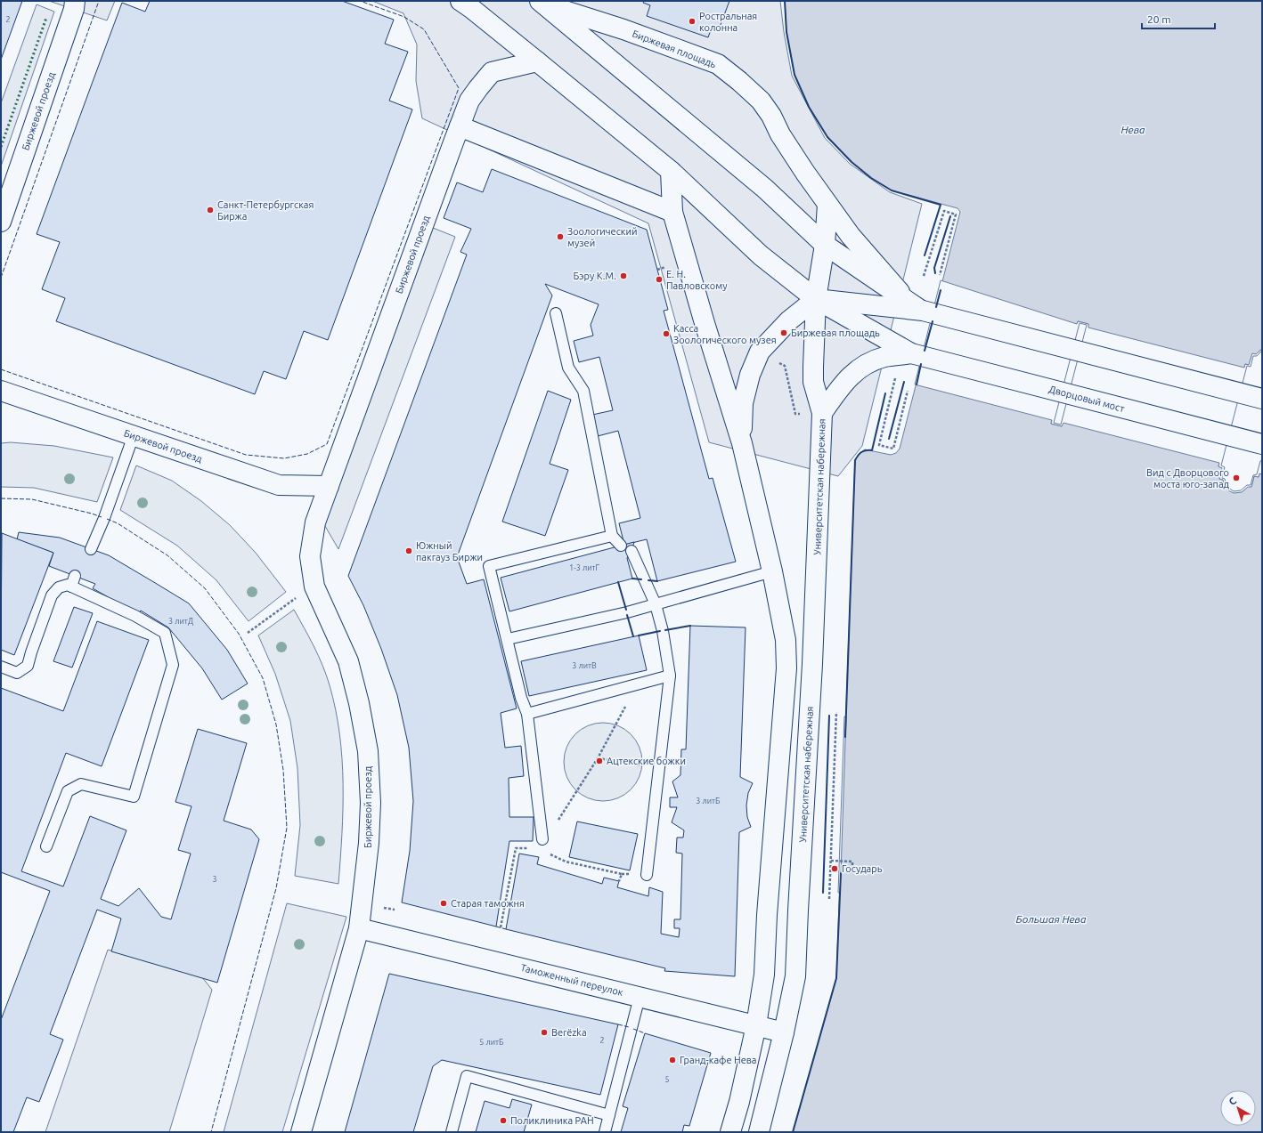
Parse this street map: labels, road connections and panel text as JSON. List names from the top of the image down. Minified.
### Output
{"streets":{"main road":["Биржевая площадь","Биржевой проезд","Дворцовый мост","Университетская набережная","Таможенный переулок"]},"crossings":[["Биржевой проезд","Таможенный переулок"],["Дворцовый мост","Университетская набережная"],["Университетская набережная","Таможенный переулок"]],"water":["Нева","Большая Нева"],"places":["Ростральная колонна","Санкт-Петербургская Биржа","Зоологический музей","Бэру К.М.","Е. Н. Павловскому","Биржевая площадь","Касса Зоологического музея","Вид с Дворцового моста юго-запад","Южный пакгауз Биржи","Ацтекские божки","Государь","Старая таможня","Berёzka","Гранд-кафе Нева","Поликлиника РАН"],"house_numbers":["2","1-3 литГ","3 литД","3 литВ","3 литБ","3","2","5 литБ","5"],"scale_bar":"20 m","north":"top left"}
